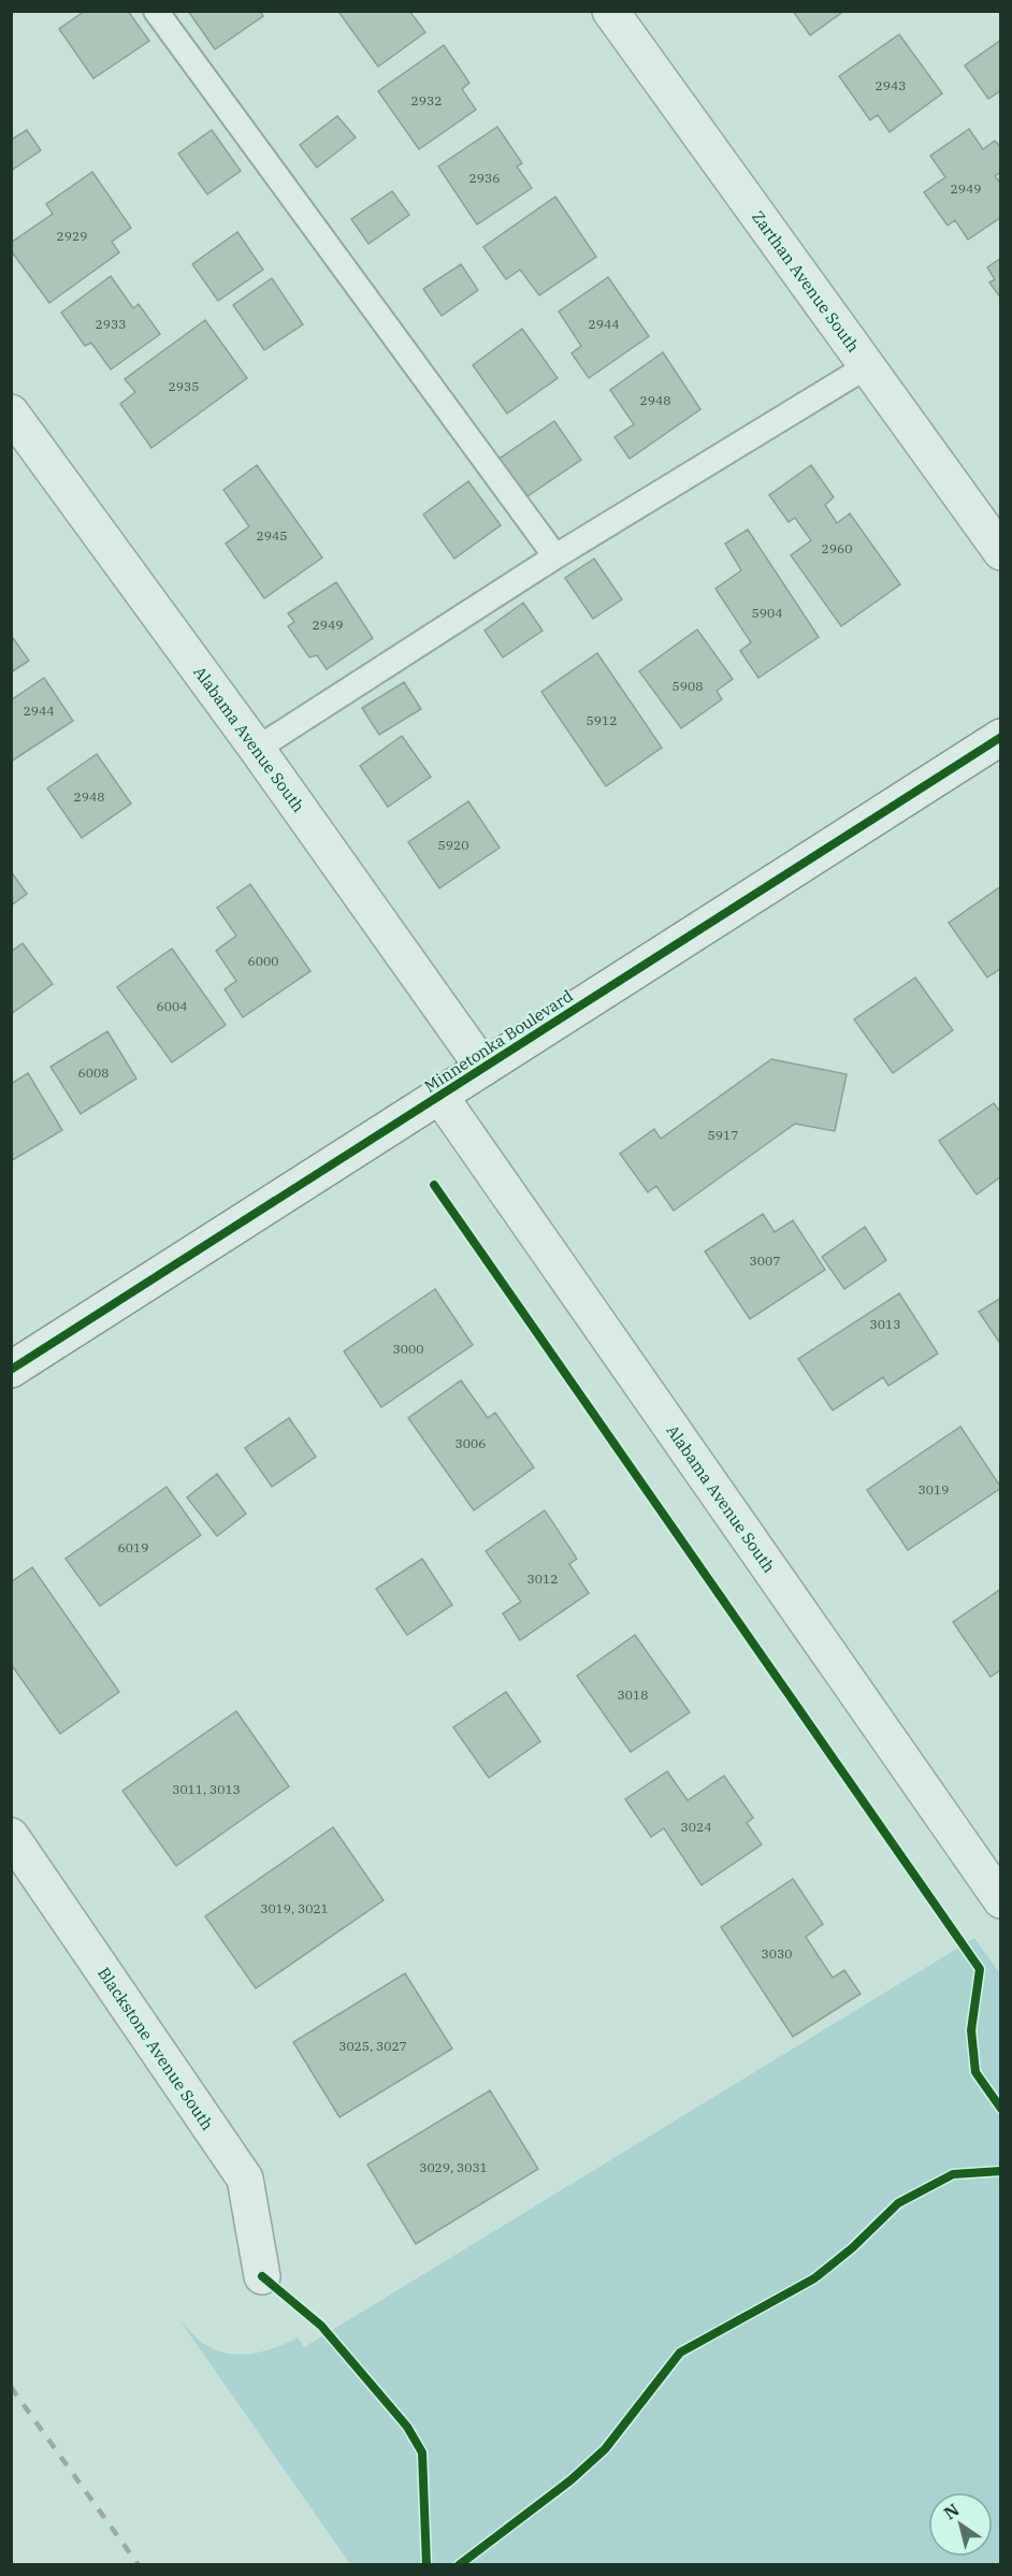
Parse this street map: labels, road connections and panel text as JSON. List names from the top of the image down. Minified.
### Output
{"streets":{"street":["Zarthan Avenue South","Alabama Avenue South","Minnetonka Boulevard","Blackstone Avenue South"]},"crossings":[["Alabama Avenue South","Minnetonka Boulevard"]],"house_numbers":["2943","2932","2936","2949","2929","2933","2944","2935","2948","2945","2960","5904","2949","5908","2944","5912","2948","5920","6000","6004","6008","5917","3007","3013","3000","3006","3019","6019","3012","3018","3011, 3013","3024","3019, 3021","3030","3025, 3027","3029, 3031"],"north":"top left"}
